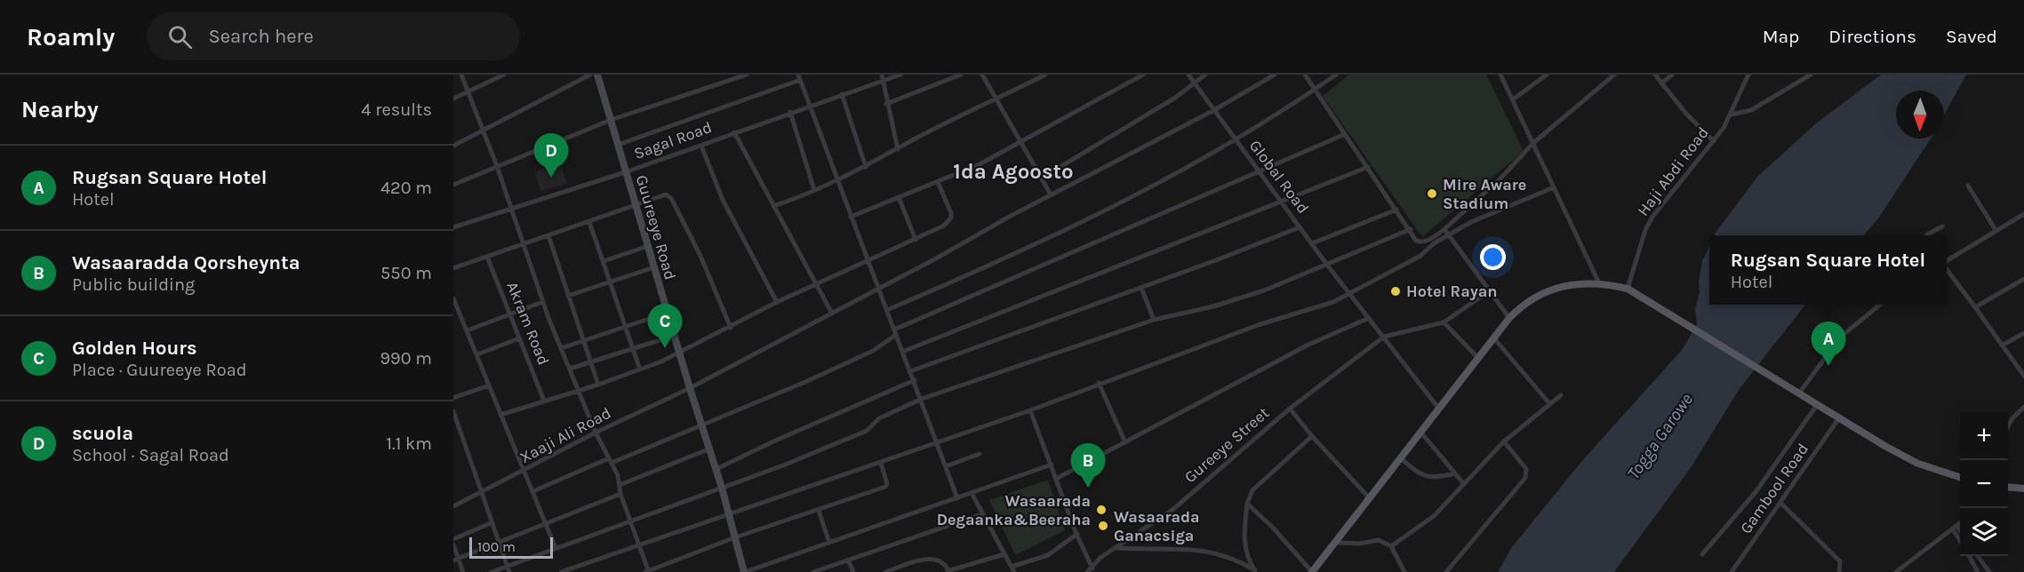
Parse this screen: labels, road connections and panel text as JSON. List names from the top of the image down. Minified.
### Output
{"streets":{"street":["Sagal Road","Haji Abdi Road","Global Road","Guureeye Road","Akram Road","Xaaji Ali Road","Gureeye Street","Gambool Road"]},"crossings":[["Sagal Road","Guureeye Road"],["Global Road","Xaaji Ali Road"],["Global Road","Gureeye Street"],["Guureeye Road","Xaaji Ali Road"]],"districts":["1da Agoosto"],"water":["Togga Garowe"],"places":["Mire Aware Stadium","Hotel Rayan","Wasaarada Degaanka&Beeraha","Wasaarada Ganacsiga"],"scale_bar":"100 m","north":"bottom","page":{"header":"Roamly","search":"Search here","nav":["Map","Directions","Saved"],"heading":["Nearby","4 results"],"pins":["D","C","A","B"],"list":[{"mark":"A","name":"Rugsan Square Hotel","note":"Hotel","value":"420 m"},{"mark":"B","name":"Wasaaradda Qorsheynta","note":"Public building","value":"550 m"},{"mark":"C","name":"Golden Hours","note":"Place · Guureeye Road","value":"990 m"},{"mark":"D","name":"scuola","note":"School · Sagal Road","value":"1.1 km"}],"popup":["Rugsan Square Hotel","Hotel"],"map_buttons":["+","−"],"scale":"100 m"}}
